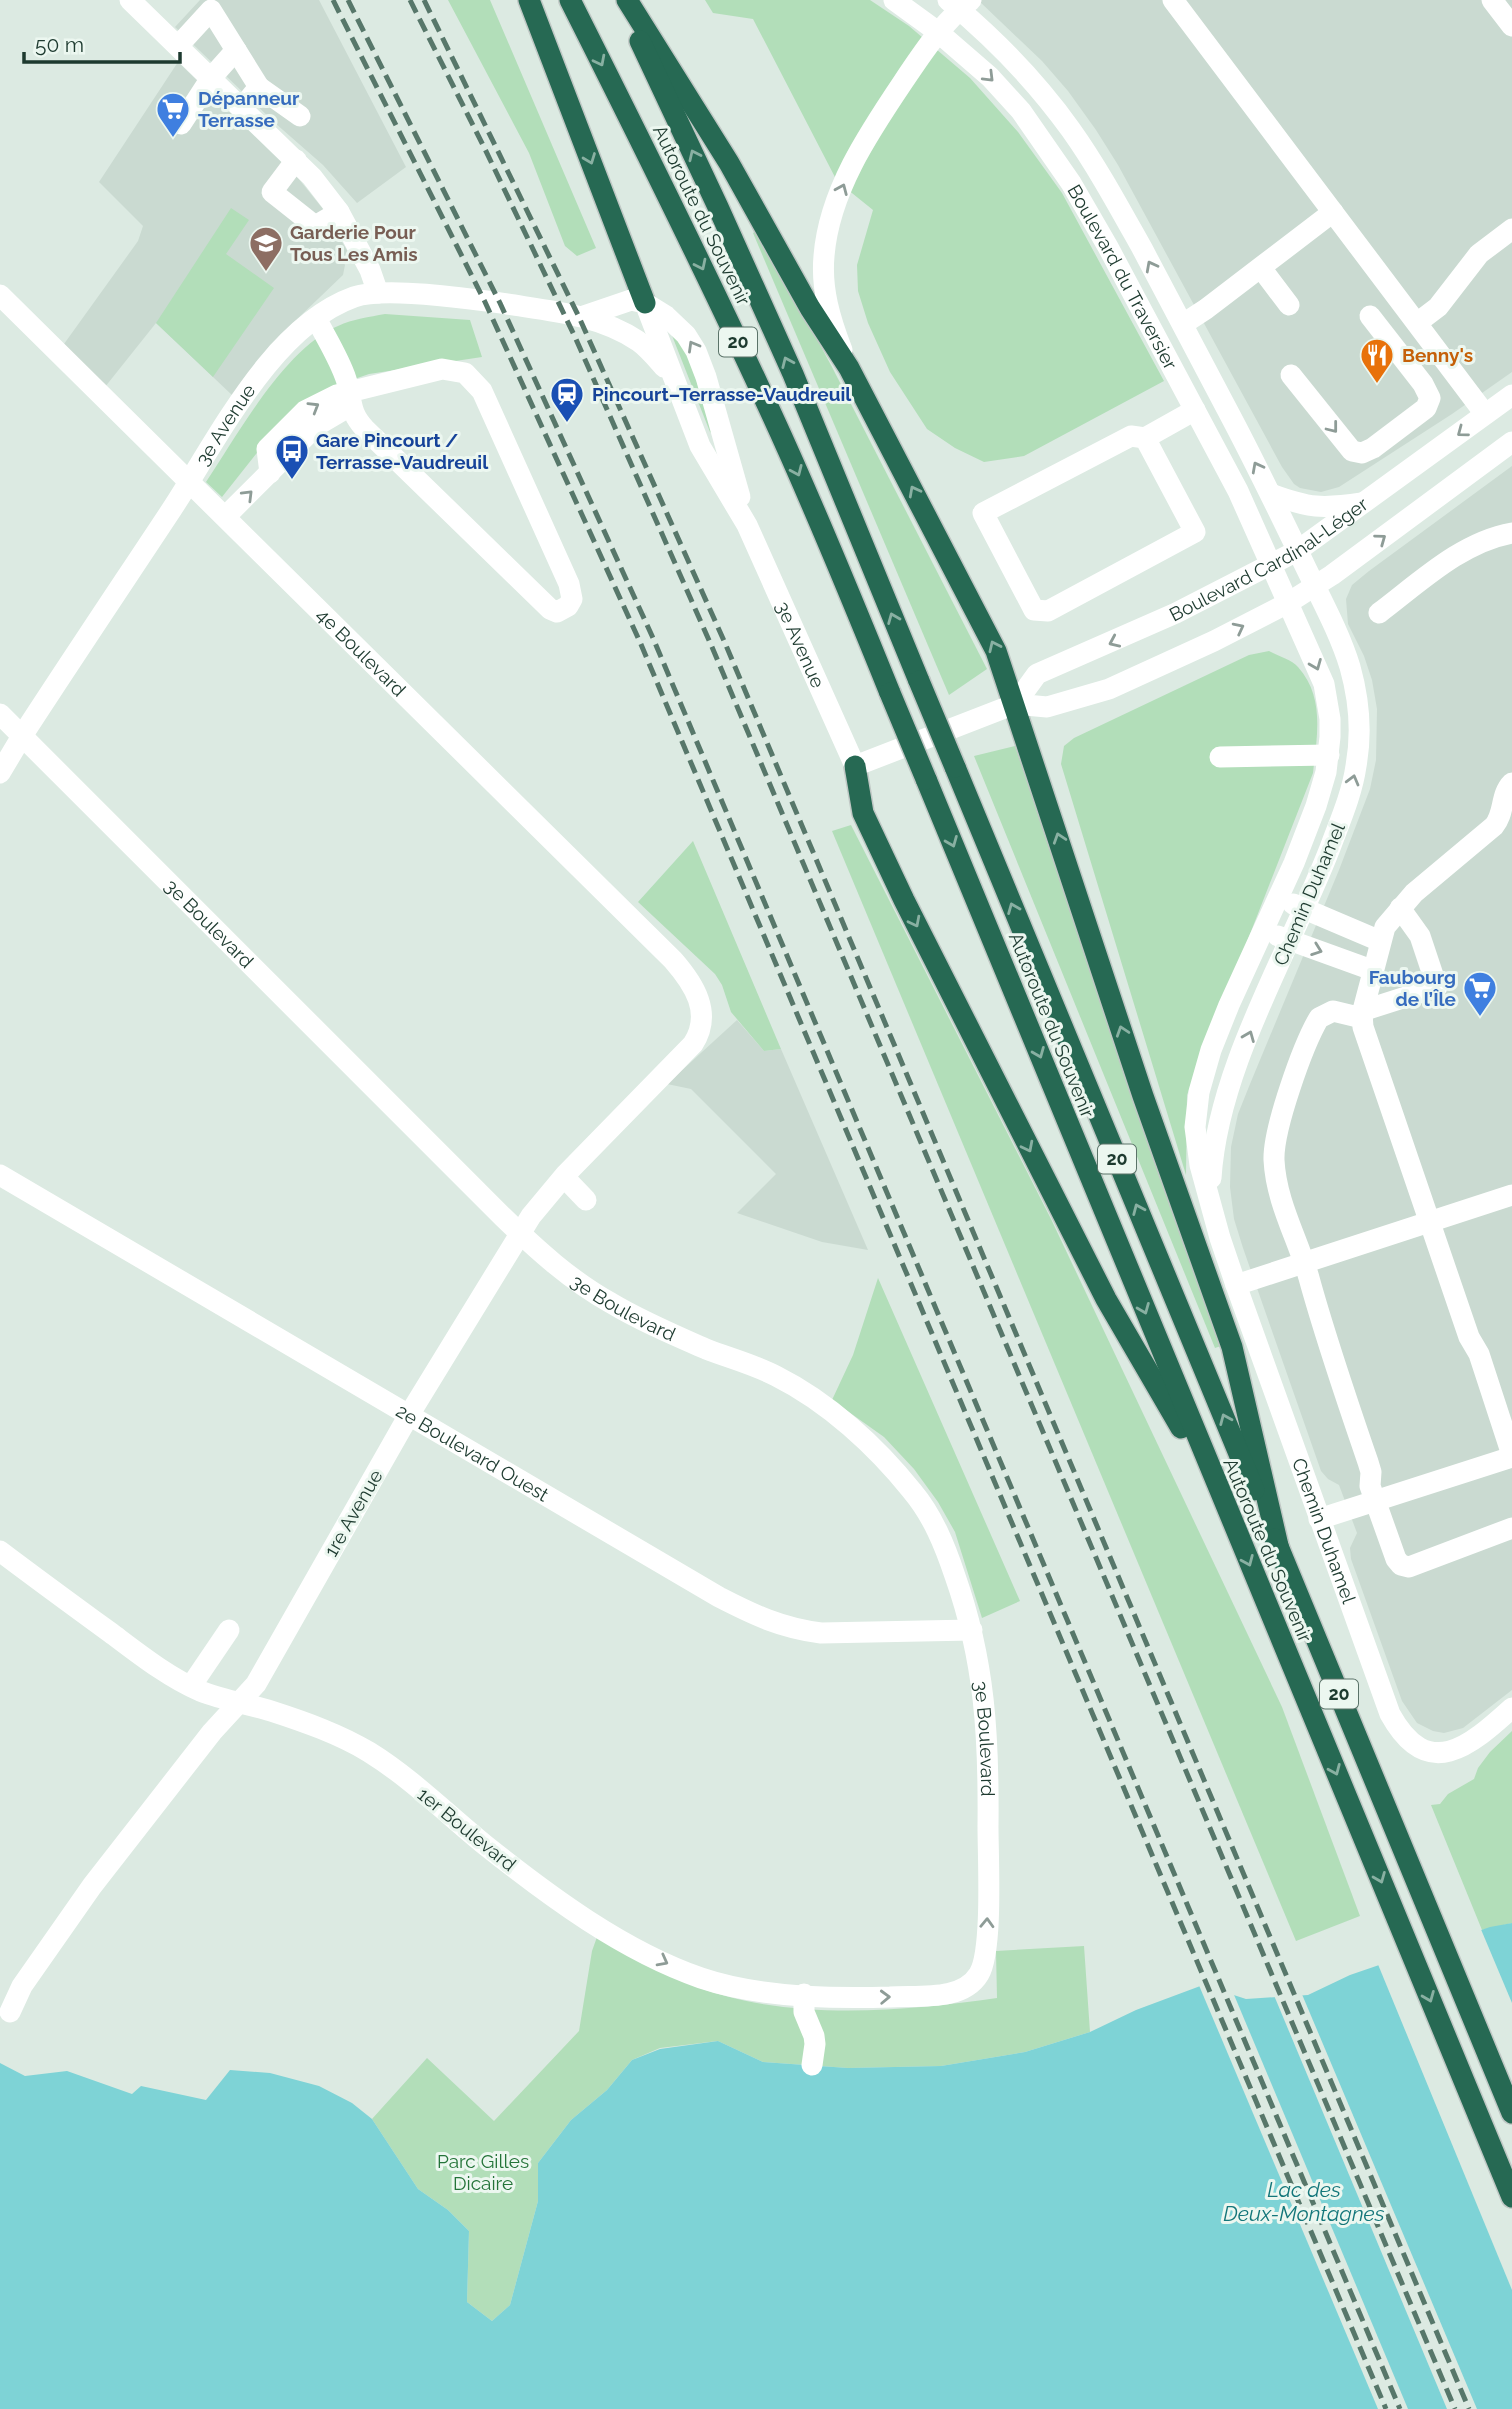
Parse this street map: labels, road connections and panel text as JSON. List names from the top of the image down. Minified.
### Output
{"streets":{"highway":["Autoroute du Souvenir","20"],"street":["Boulevard du Traversier","3e Avenue","Boulevard Cardinal-Léger","4e Boulevard","Chemin Duhamel","3e Boulevard","2e Boulevard Ouest","1re Avenue","1er Boulevard"]},"crossings":[["Boulevard du Traversier","Boulevard Cardinal-Léger"],["Boulevard du Traversier","Chemin Duhamel"],["3e Avenue","Boulevard Cardinal-Léger"],["3e Avenue","4e Boulevard"],["3e Avenue","3e Boulevard"],["Boulevard Cardinal-Léger","Chemin Duhamel"],["4e Boulevard","1re Avenue"],["3e Boulevard","2e Boulevard Ouest"],["3e Boulevard","1re Avenue"],["3e Boulevard","1er Boulevard"],["2e Boulevard Ouest","1re Avenue"],["1re Avenue","1er Boulevard"]],"one_way":["1er Boulevard"],"water":["Lac des Deux-Montagnes"],"parks":["Parc Gilles Dicaire"],"places":{"supermarket":["Dépanneur Terrasse","Faubourg de l’Île"],"school or university":["Garderie Pour Tous Les Amis"],"restaurant":["Benny's"],"station":["Pincourt–Terrasse-Vaudreuil"],"bus stop":["Gare Pincourt / Terrasse-Vaudreuil"]},"scale_bar":"50 m"}
